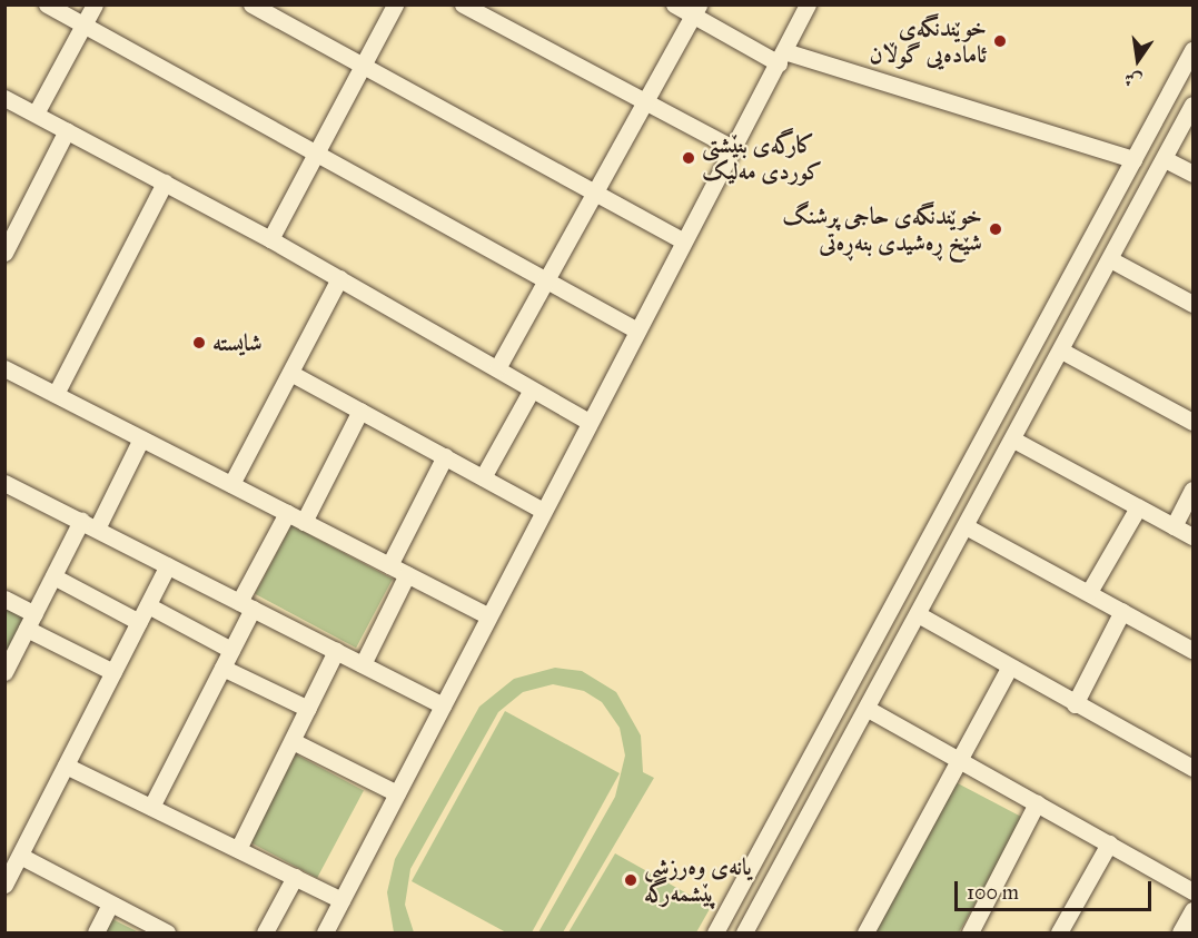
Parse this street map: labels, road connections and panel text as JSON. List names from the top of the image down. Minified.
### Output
{"places":["خوێندنگەی ئامادەیی گوڵان","کارگەی بنێشتی کوردی مەلیک","خوێندنگەی حاجی پرشنگ شێخ ڕەشیدی بنەڕەتی","شایستە","یانەی وەرزشی پێشمەرگە"],"scale_bar":"100 m","north":"bottom"}
